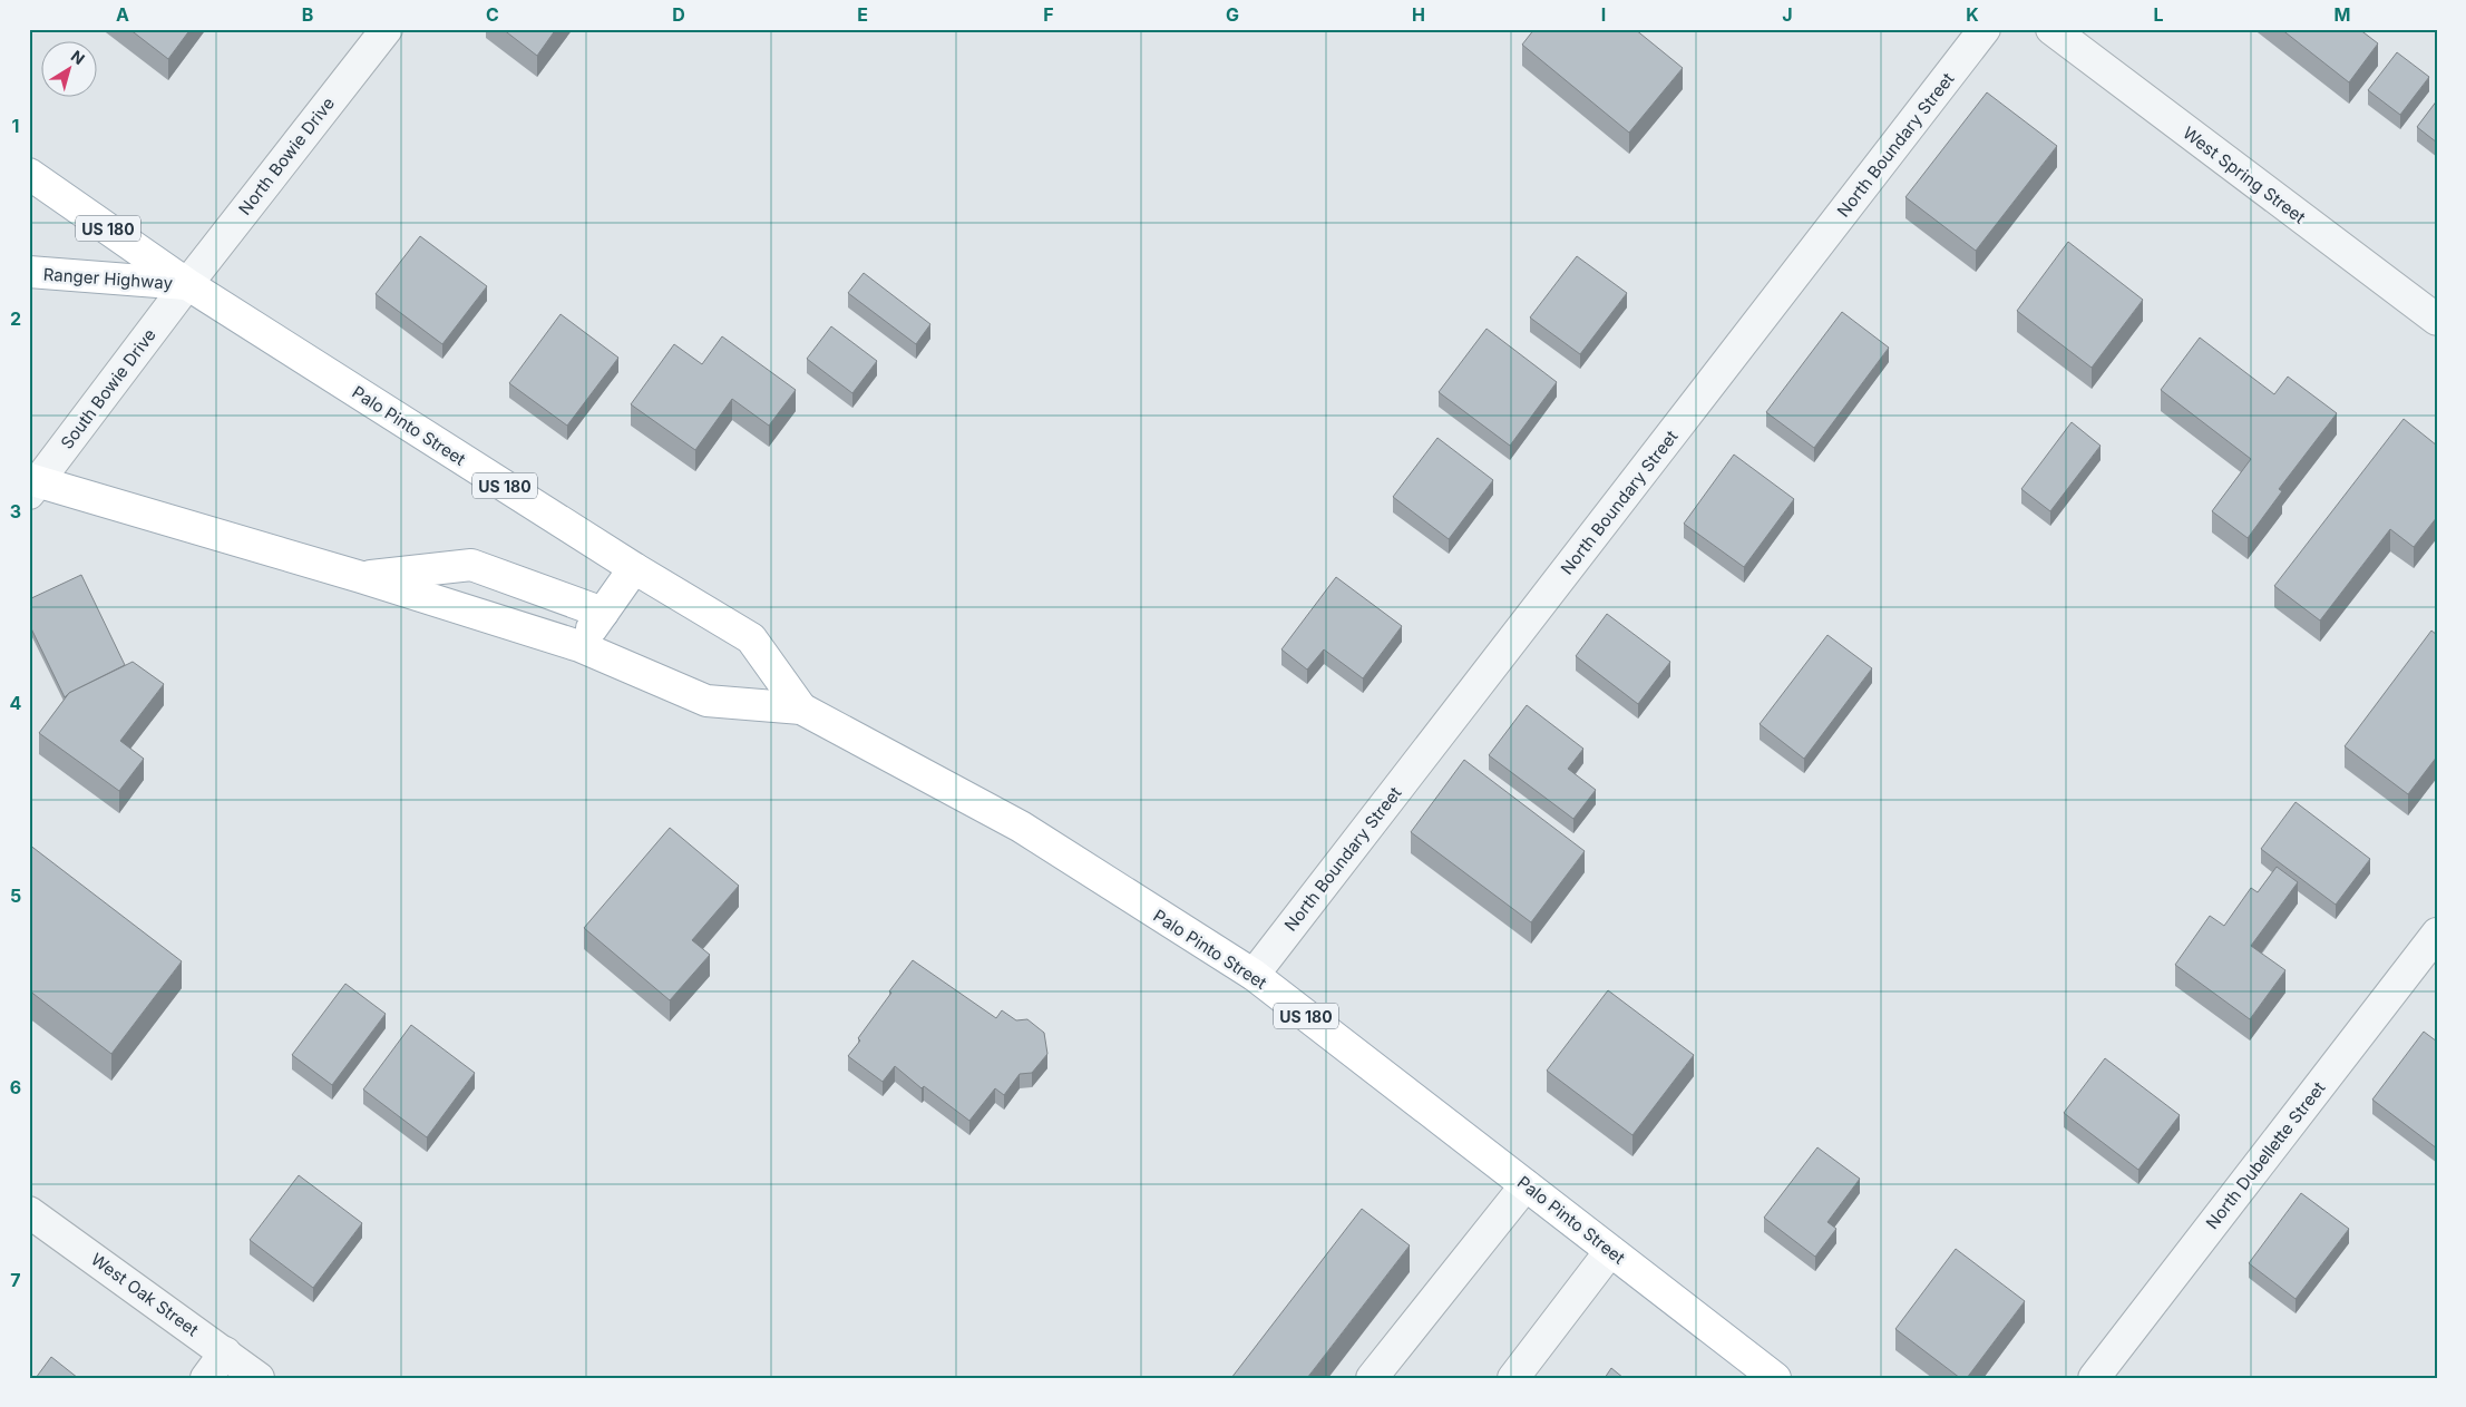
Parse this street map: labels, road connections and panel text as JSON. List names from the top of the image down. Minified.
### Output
{"streets":{"main road":["US 180","Ranger Highway","Palo Pinto Street"],"street":["North Boundary Street","North Bowie Drive","West Spring Street","South Bowie Drive","North Dubellette Street","West Oak Street"]},"crossings":[["North Boundary Street","Palo Pinto Street"],["North Bowie Drive","Ranger Highway"],["North Bowie Drive","South Bowie Drive"],["North Bowie Drive","Palo Pinto Street"],["Ranger Highway","South Bowie Drive"],["Ranger Highway","Palo Pinto Street"],["South Bowie Drive","Palo Pinto Street"]],"north":"top right","grid":{"columns":["A","B","C","D","E","F","G","H","I","J","K","L","M"],"rows":["1","2","3","4","5","6","7"]}}
